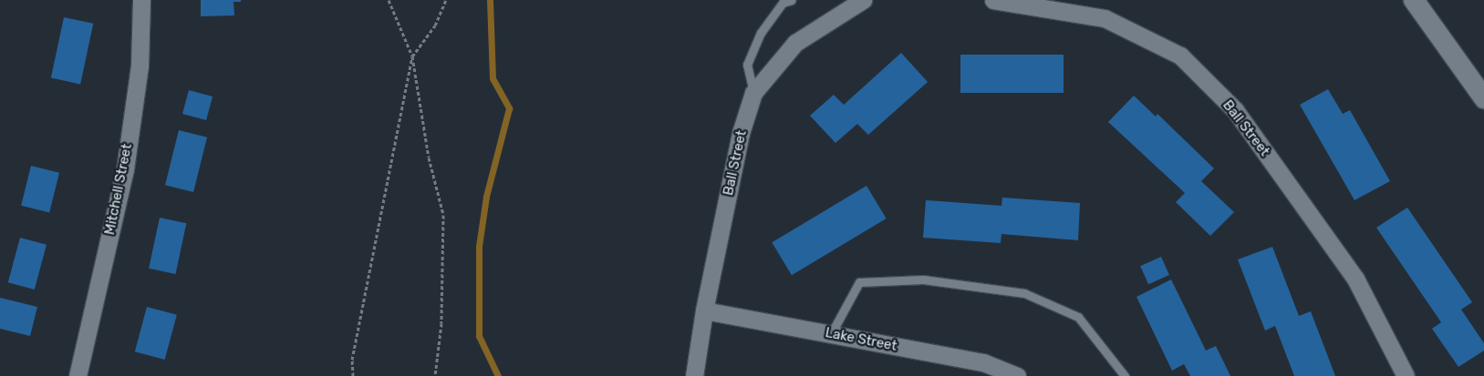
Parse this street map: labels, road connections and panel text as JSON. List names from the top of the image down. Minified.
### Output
{"streets":{"street":["Ball Street","Mitchell Street","Lake Street"]},"crossings":[["Ball Street","Lake Street"]]}
